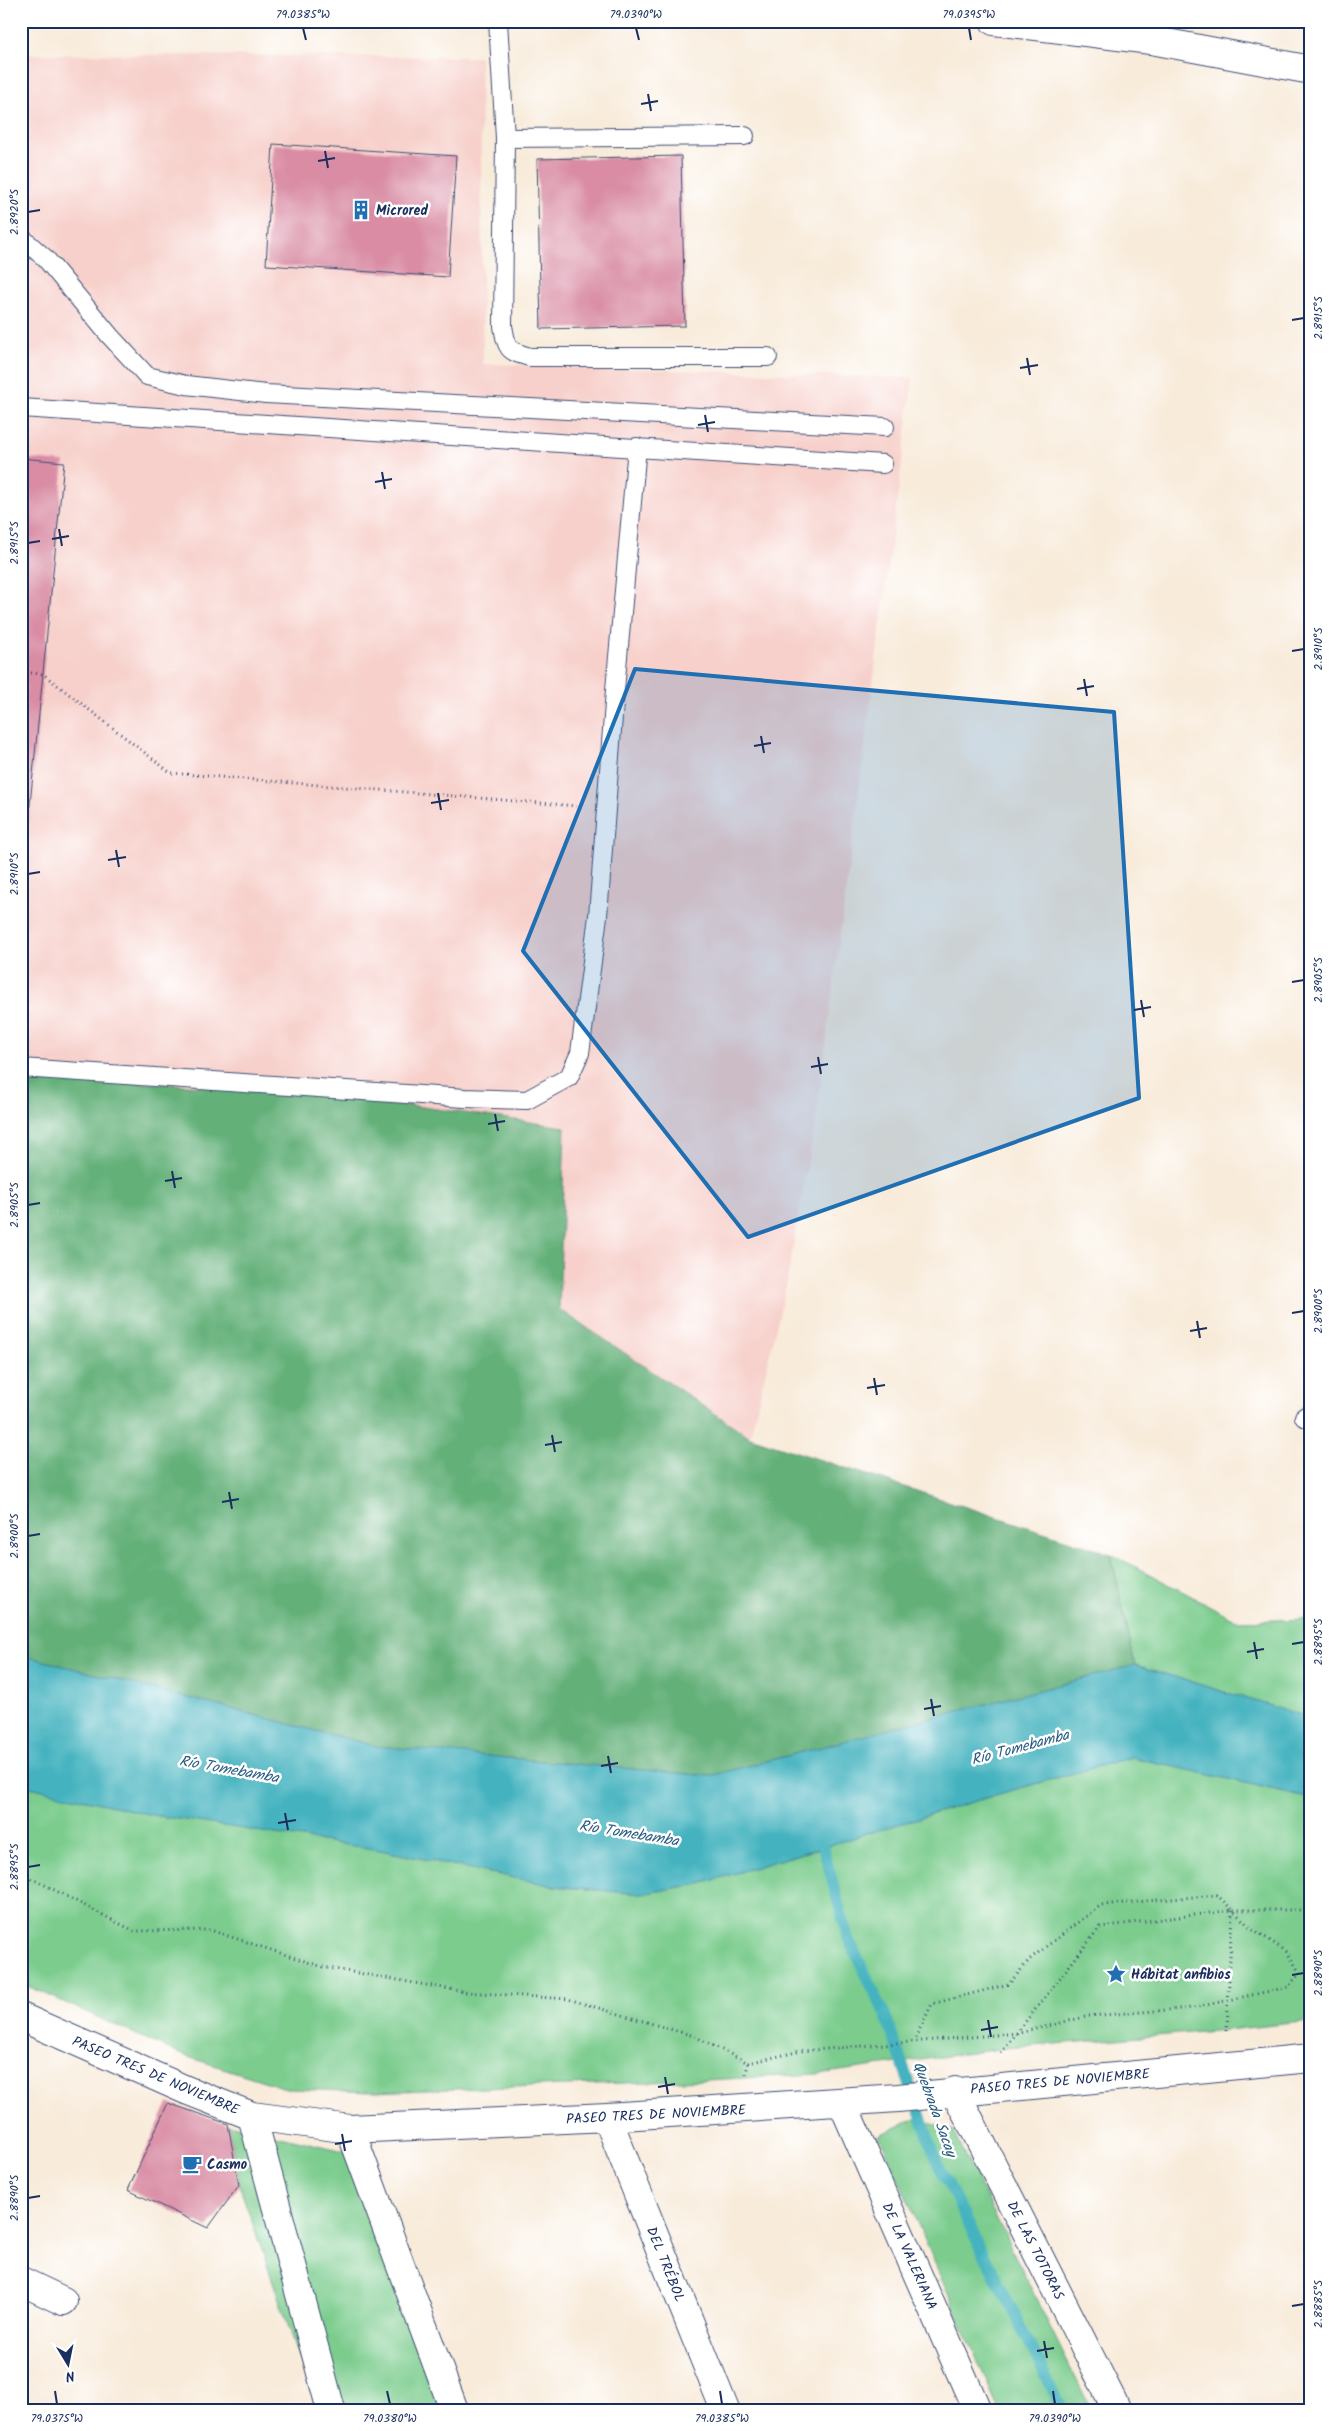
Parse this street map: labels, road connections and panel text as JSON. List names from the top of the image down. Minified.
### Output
{"streets":{"street":["PASEO TRES DE NOVIEMBRE","DE LAS TOTORAS","DE LA VALERIANA","DEL TRÉBOL"]},"crossings":[["PASEO TRES DE NOVIEMBRE","DE LAS TOTORAS"],["PASEO TRES DE NOVIEMBRE","DE LA VALERIANA"],["PASEO TRES DE NOVIEMBRE","DEL TRÉBOL"]],"water":["Río Tomebamba","Quebrada Sacay"],"places":{"building":["Microred"],"place":["Hábitat anfibios"],"cafe":["Casmo"]},"north":"bottom","coordinates":["79.0385°W","79.0390°W","79.0395°W","2.8920°S","2.8915°S","2.8910°S","2.8905°S","2.8900°S","2.8895°S","2.8890°S","2.8885°S","79.0375°W","79.0380°W"]}
